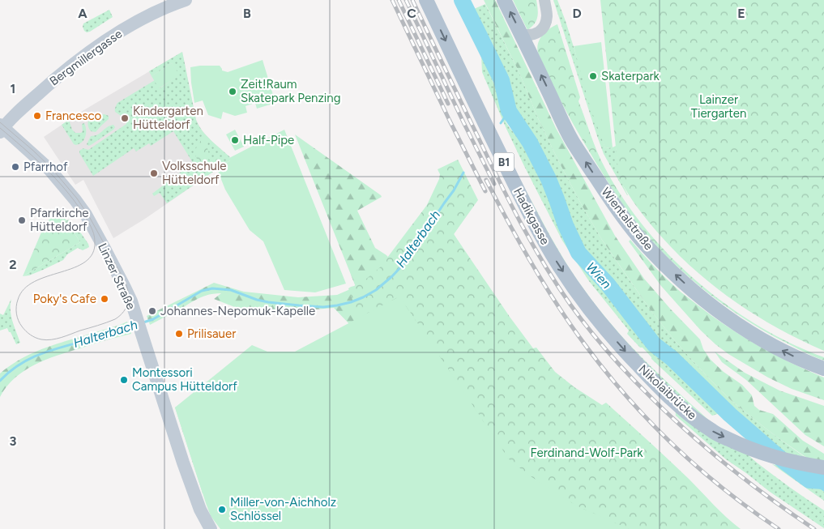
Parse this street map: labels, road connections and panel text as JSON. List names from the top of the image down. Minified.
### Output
{"streets":{"main road":["Bergmillergasse","B1","Hadikgasse","Wientalstraße","Linzer Straße","Nikolaibrücke"]},"crossings":[["Bergmillergasse","Linzer Straße"],["Hadikgasse","Nikolaibrücke"]],"one_way":["Hadikgasse","Wientalstraße","Nikolaibrücke"],"water":["Halterbach","Wien"],"parks":["Lainzer Tiergarten","Ferdinand-Wolf-Park"],"places":["Skaterpark","Zeit!Raum Skatepark Penzing","Francesco","Kindergarten Hütteldorf","Half-Pipe","Pfarrhof","Volksschule Hütteldorf","Pfarrkirche Hütteldorf","Poky's Cafe","Johannes-Nepomuk-Kapelle","Prilisauer","Montessori Campus Hütteldorf","Miller-von-Aichholz Schlössel"],"grid":{"columns":["A","B","C","D","E"],"rows":["1","2","3"]}}
